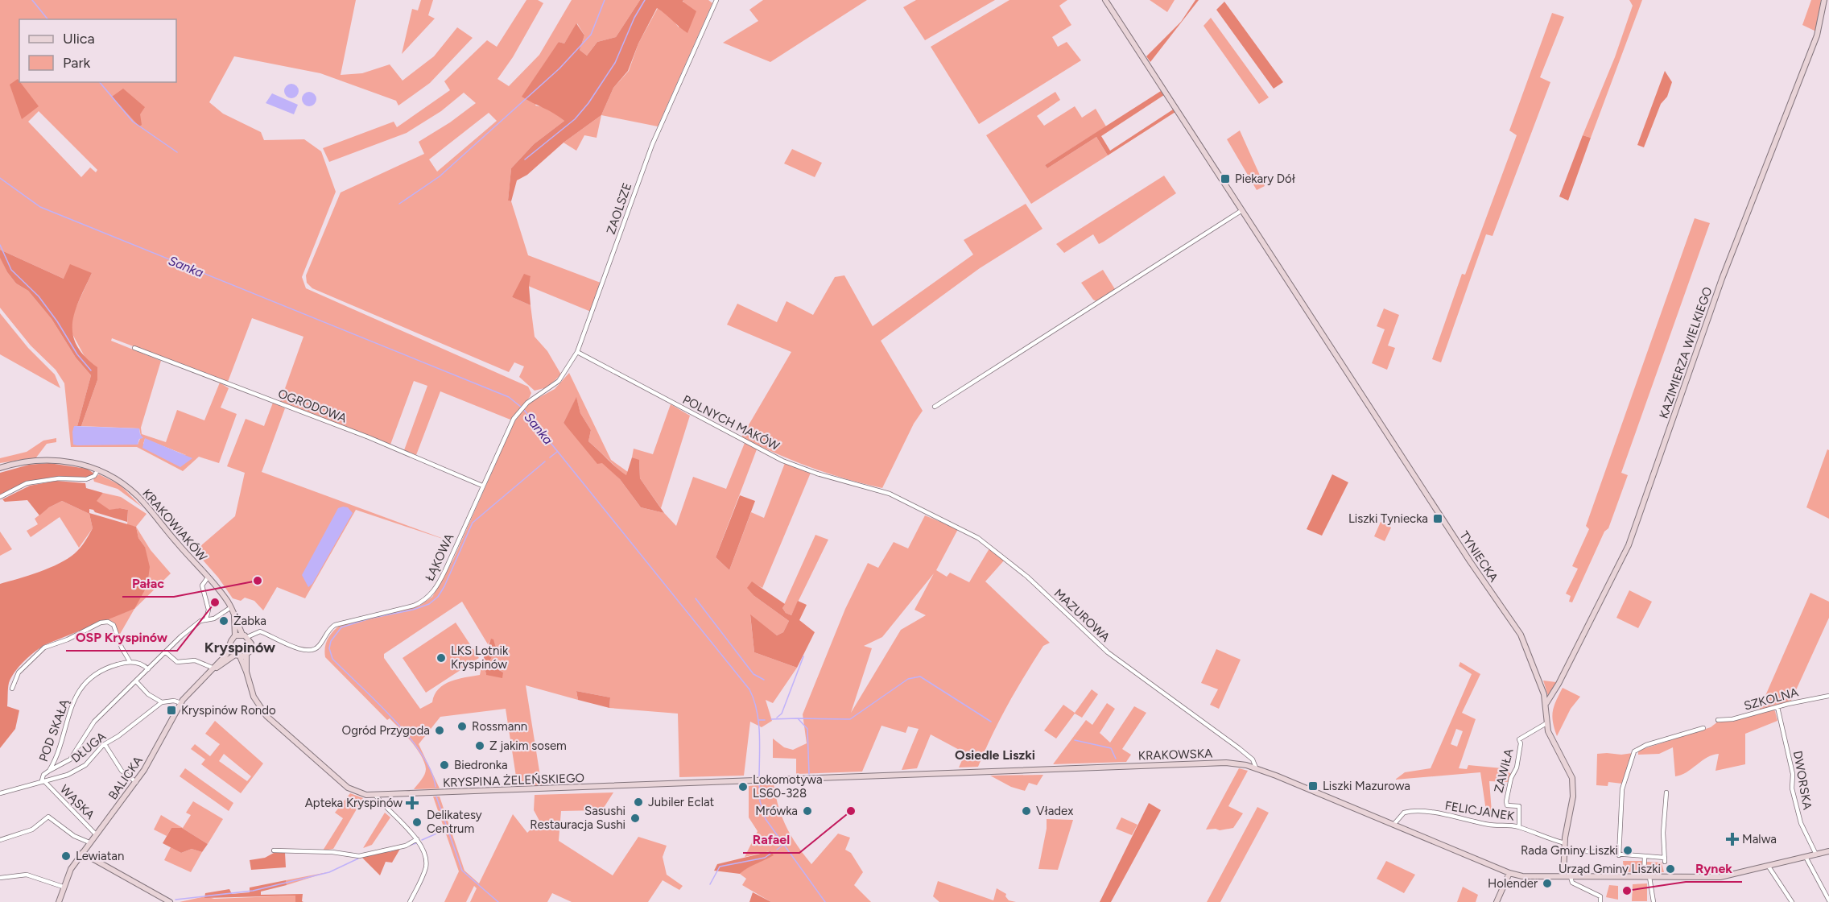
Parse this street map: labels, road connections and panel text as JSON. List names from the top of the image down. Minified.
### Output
{"streets":{"main road":["KAZIMIERZA WIELKIEGO","KRAKOWIAKÓW","TYNIECKA","KRAKOWSKA","BALICKA","KRYSPINA ŻELEŃSKIEGO"],"street":["ZAOLSZE","OGRODOWA","POLNYCH MAKÓW","ŁĄKOWA","MAZUROWA","SZKOLNA","POD SKAŁĄ","DŁUGA","ZAWIŁA","DWORSKA","WĄSKA","FELICJANEK"]},"crossings":[["ZAOLSZE","POLNYCH MAKÓW"],["ZAOLSZE","ŁĄKOWA"],["KAZIMIERZA WIELKIEGO","TYNIECKA"],["OGRODOWA","ŁĄKOWA"],["POLNYCH MAKÓW","MAZUROWA"],["KRAKOWIAKÓW","BALICKA"],["KRAKOWIAKÓW","KRYSPINA ŻELEŃSKIEGO"],["TYNIECKA","KRAKOWSKA"],["TYNIECKA","ZAWIŁA"],["TYNIECKA","FELICJANEK"],["MAZUROWA","KRAKOWSKA"],["SZKOLNA","DWORSKA"],["DŁUGA","WĄSKA"],["KRAKOWSKA","KRYSPINA ŻELEŃSKIEGO"],["KRAKOWSKA","DWORSKA"],["KRAKOWSKA","FELICJANEK"],["ZAWIŁA","FELICJANEK"],["BALICKA","KRYSPINA ŻELEŃSKIEGO"],["BALICKA","WĄSKA"]],"districts":["Kryspinów","Osiedle Liszki"],"water":["Sanka"],"places":{"transit":["Piekary Dół","Liszki Tyniecka","Kryspinów Rondo","Liszki Mazurowa"],"other":["Pałac","OSP Kryspinów","Żabka","LKS Lotnik Kryspinów","Rossmann","Ogród Przygoda","Z jakim sosem","Biedronka","Lokomotywa LS60-328","Jubiler Eclat","Mrówka","Rafael","Vładex","Sasushi Restauracja Sushi","Delikatesy Centrum","Rada Gminy Liszki","Lewiatan","Urząd Gminy Liszki","Holender","Rynek"],"health":["Apteka Kryspinów","Malwa"]},"legend":["Ulica","Park"]}
